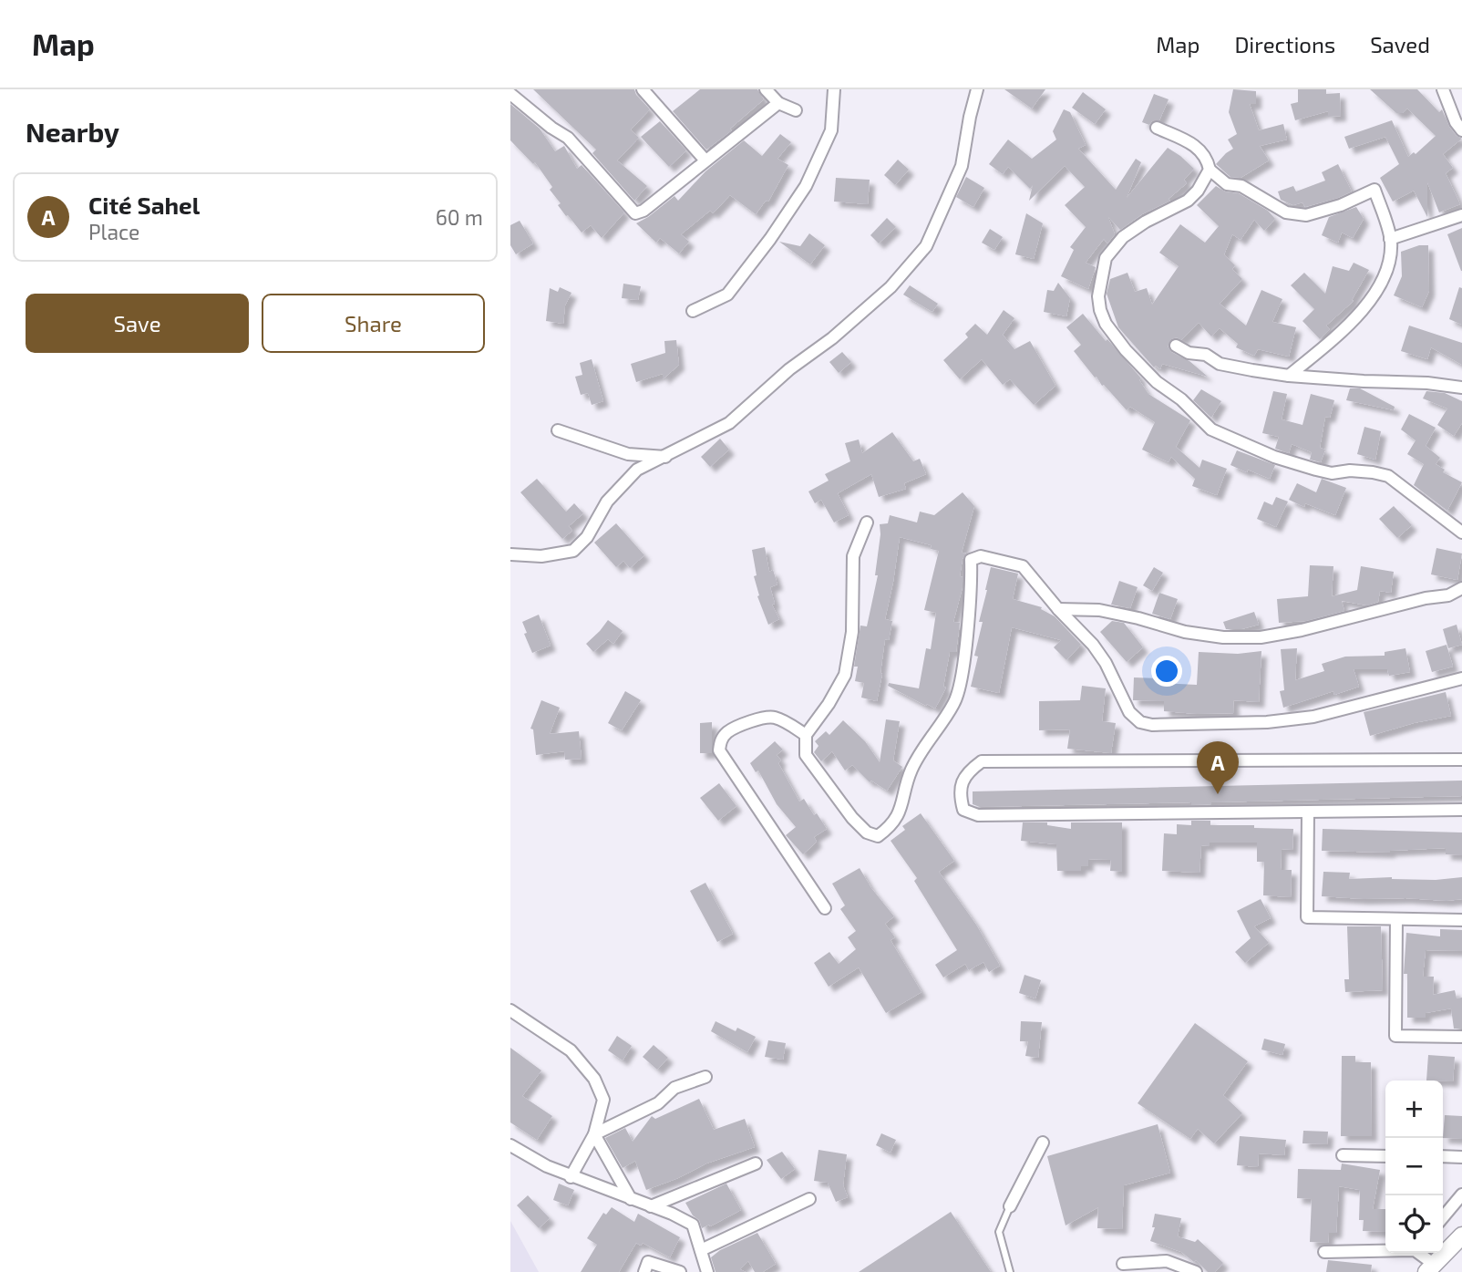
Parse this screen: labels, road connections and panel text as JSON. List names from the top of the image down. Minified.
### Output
{"page":{"header":"Map","nav":["Map","Directions","Saved"],"heading":"Nearby","list":[{"mark":"A","name":"Cité Sahel","note":"Place","value":"60 m"}],"buttons":["Save","Share"],"pins":"A","map_buttons":["+","−"]}}
